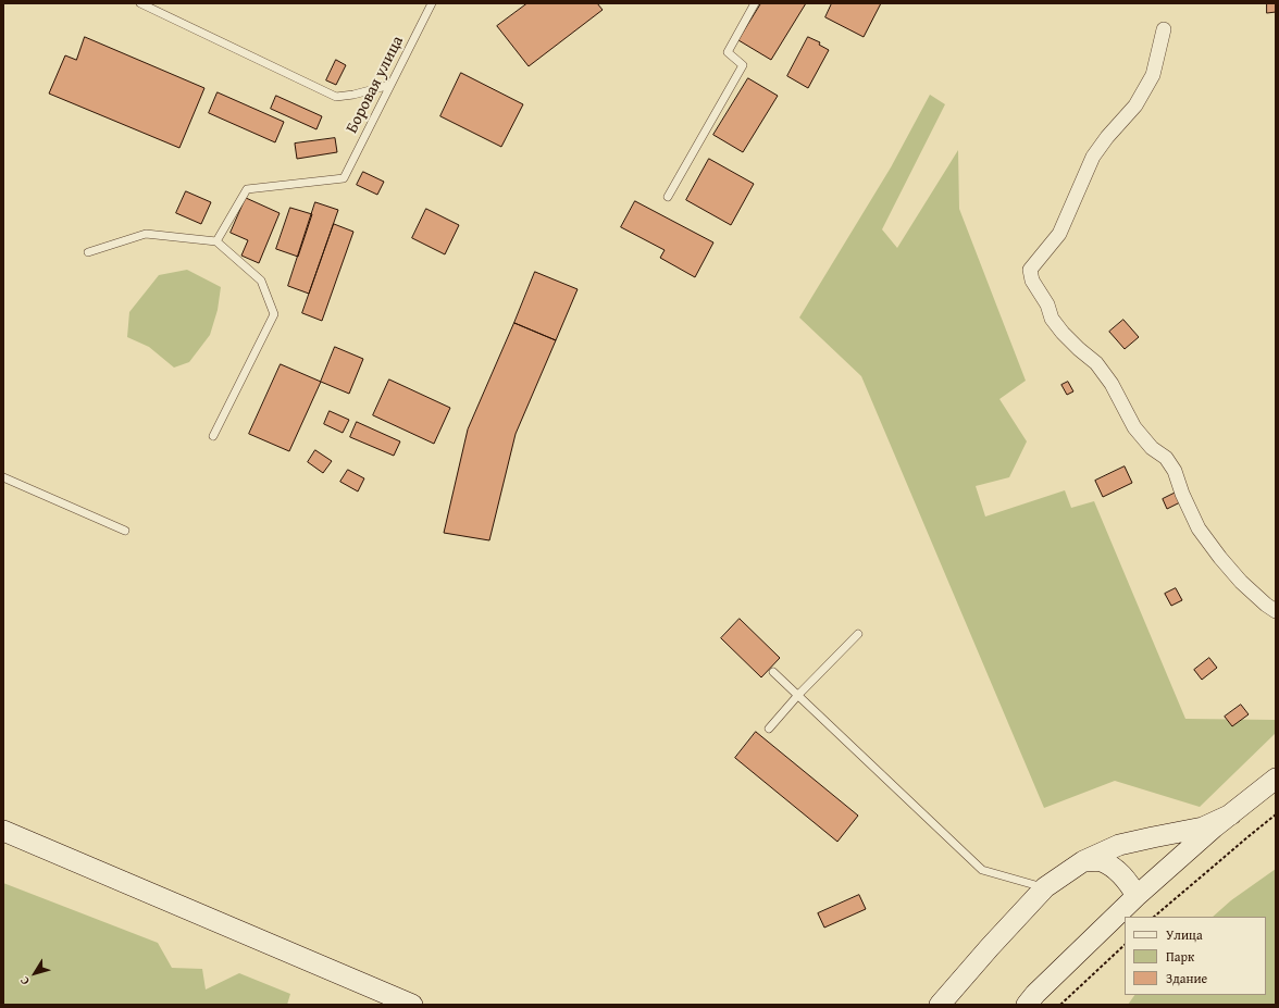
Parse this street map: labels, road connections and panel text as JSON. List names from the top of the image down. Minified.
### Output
{"streets":{"lane":["Боровая улица"]},"legend":["Улица","Парк","Здание"],"north":"bottom left"}
